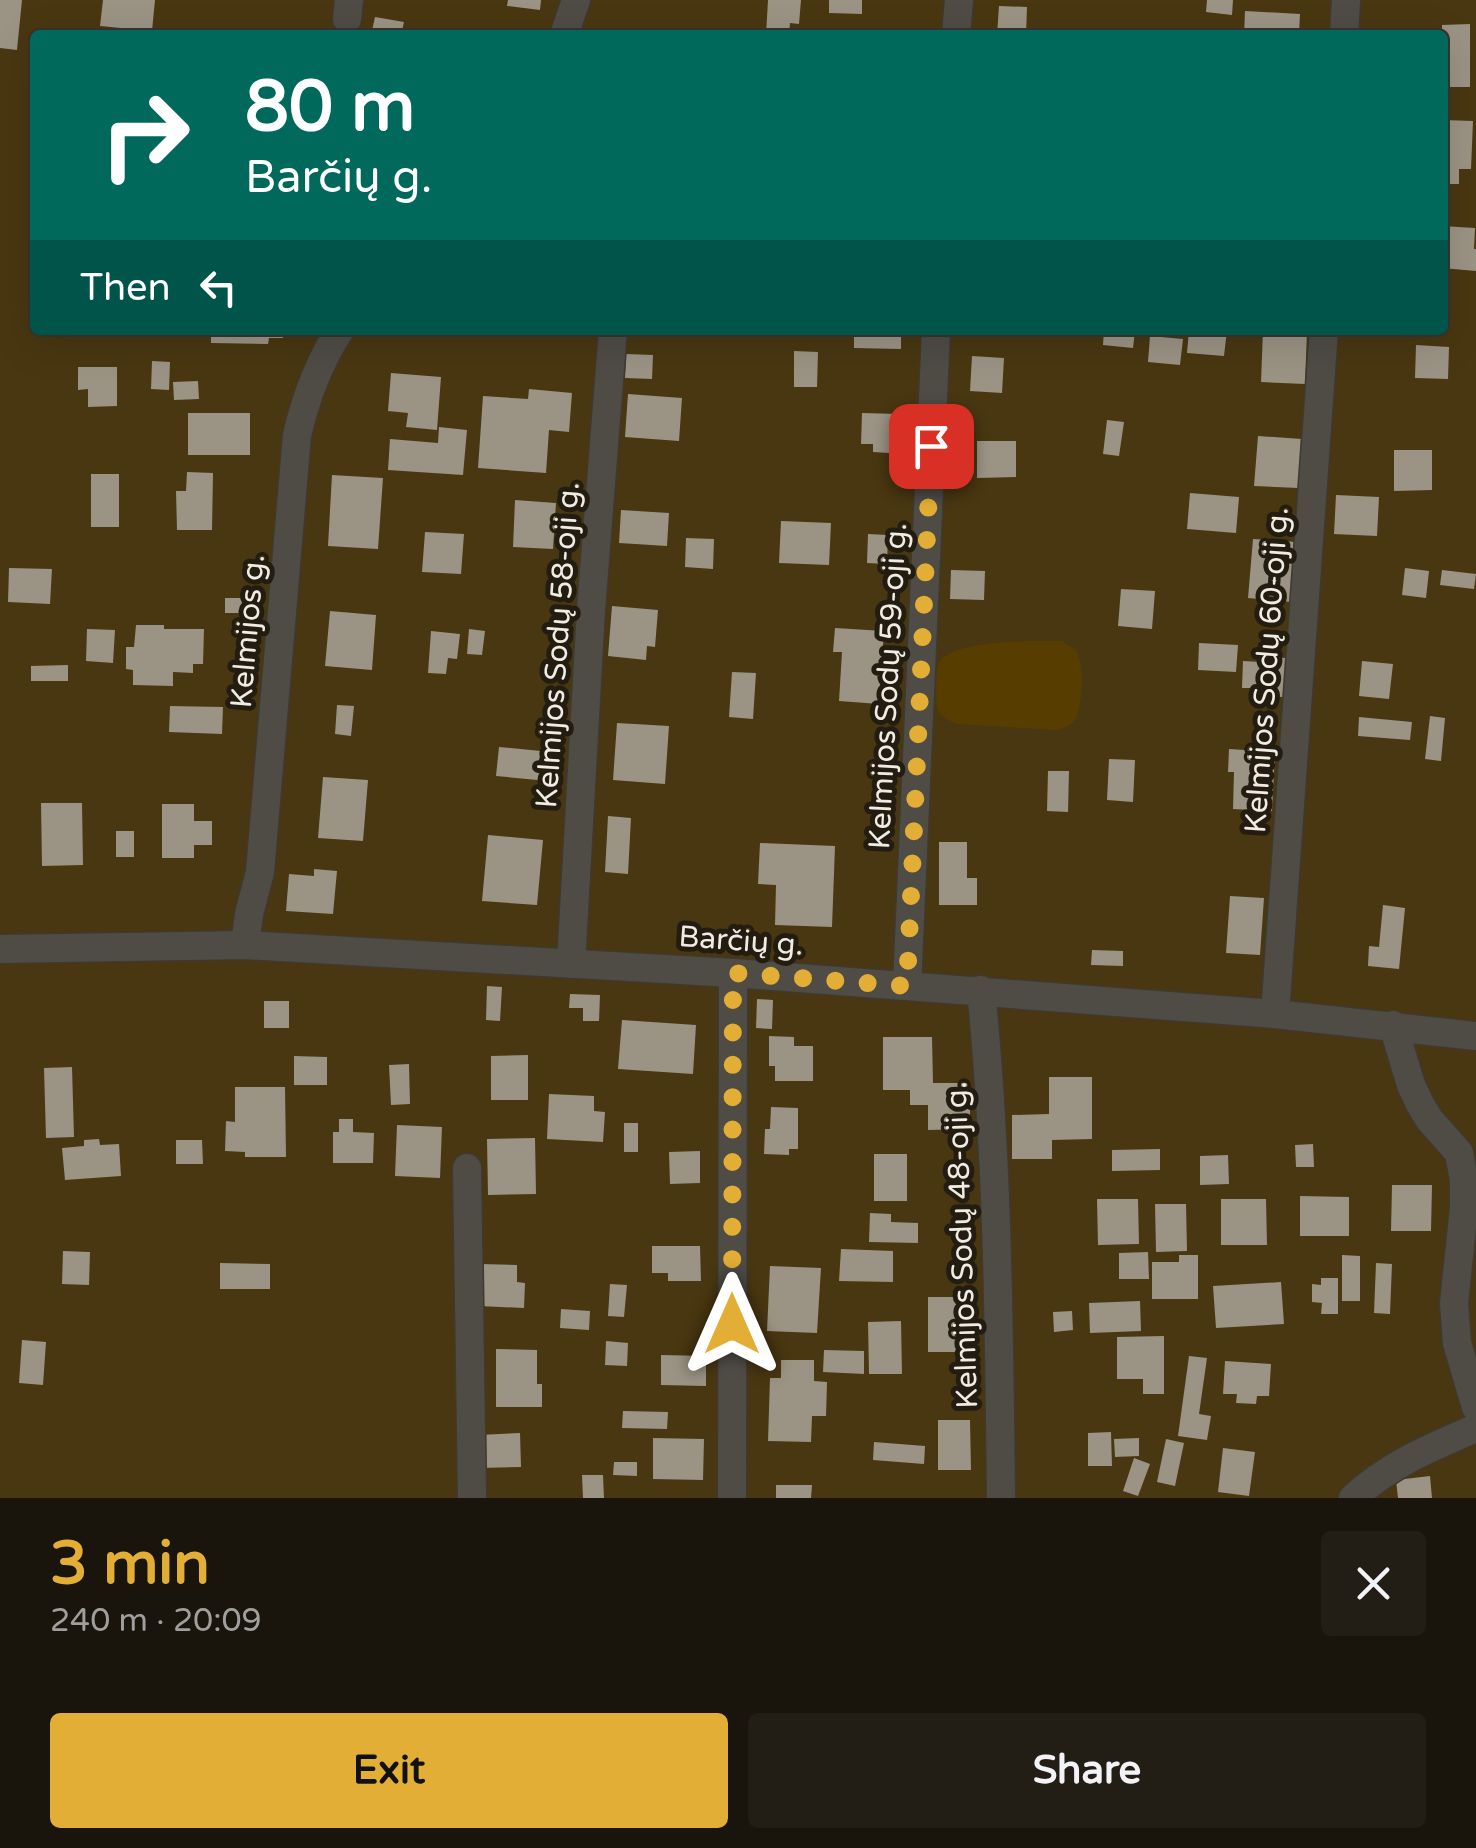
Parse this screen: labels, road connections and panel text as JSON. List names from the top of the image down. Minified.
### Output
{"streets":{"street":["Kelmijos g.","Kelmijos Sodų 58-oji g.","Kelmijos Sodų 60-oji g.","Kelmijos Sodų 59-oji g.","Barčių g.","Kelmijos Sodų 48-oji g."]},"crossings":[["Kelmijos g.","Barčių g."],["Kelmijos Sodų 58-oji g.","Barčių g."],["Kelmijos Sodų 60-oji g.","Barčių g."],["Kelmijos Sodų 59-oji g.","Barčių g."],["Barčių g.","Kelmijos Sodų 48-oji g."]],"page":{"turn":["80 m","Barčių g."],"then":"Then","heading":["3 min","240 m · 20:09"],"buttons":["Exit","Share"]}}
